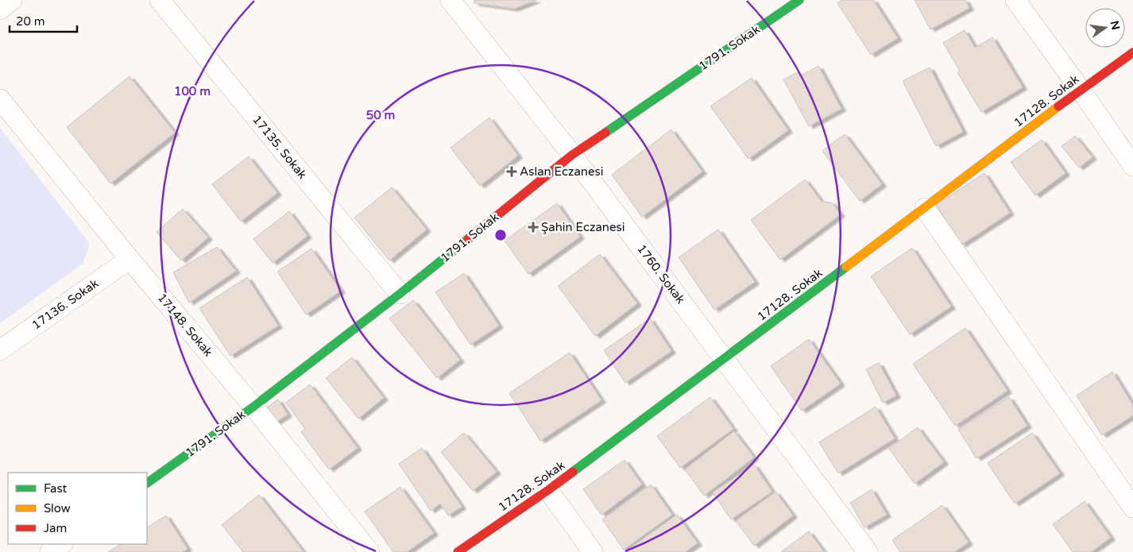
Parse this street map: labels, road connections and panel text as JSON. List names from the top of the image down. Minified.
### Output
{"streets":{"street":["1791. Sokak","17128. Sokak","17135. Sokak","1760. Sokak","17136. Sokak","17148. Sokak"]},"crossings":[["1791. Sokak","17135. Sokak"],["1791. Sokak","1760. Sokak"],["1791. Sokak","17148. Sokak"],["17128. Sokak","1760. Sokak"],["17136. Sokak","17148. Sokak"]],"places":{"health":["Aslan Eczanesi","Şahin Eczanesi"]},"legend":["Fast","Slow","Jam"],"scale_bar":"20 m","north":"right","rings":["100 m","50 m"]}
